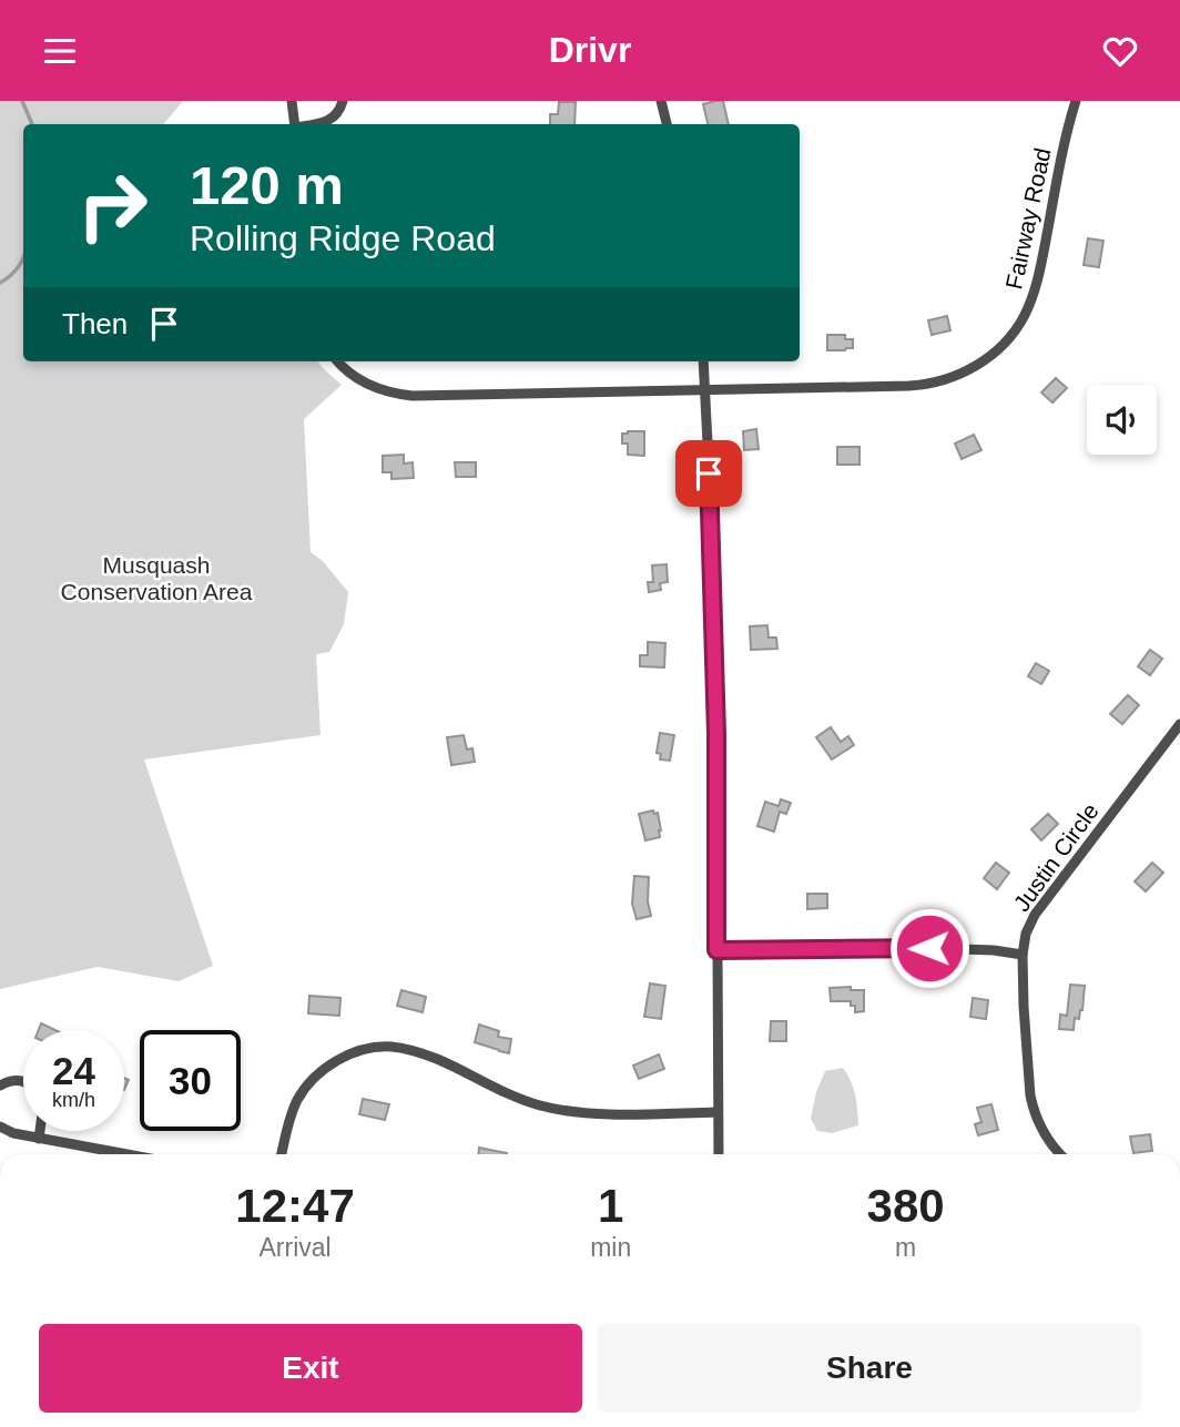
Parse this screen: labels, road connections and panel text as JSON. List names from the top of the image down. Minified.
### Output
{"streets":{"street":["Fairway Road","Justin Circle"]},"parks":["Musquash Conservation Area"],"page":{"header":"Drivr","turn":["120 m","Rolling Ridge Road"],"then":"Then","speed":"24 km/h","limit":"30","eta":["12:47","Arrival","1","min","380","m"],"buttons":["Exit","Share"]}}
